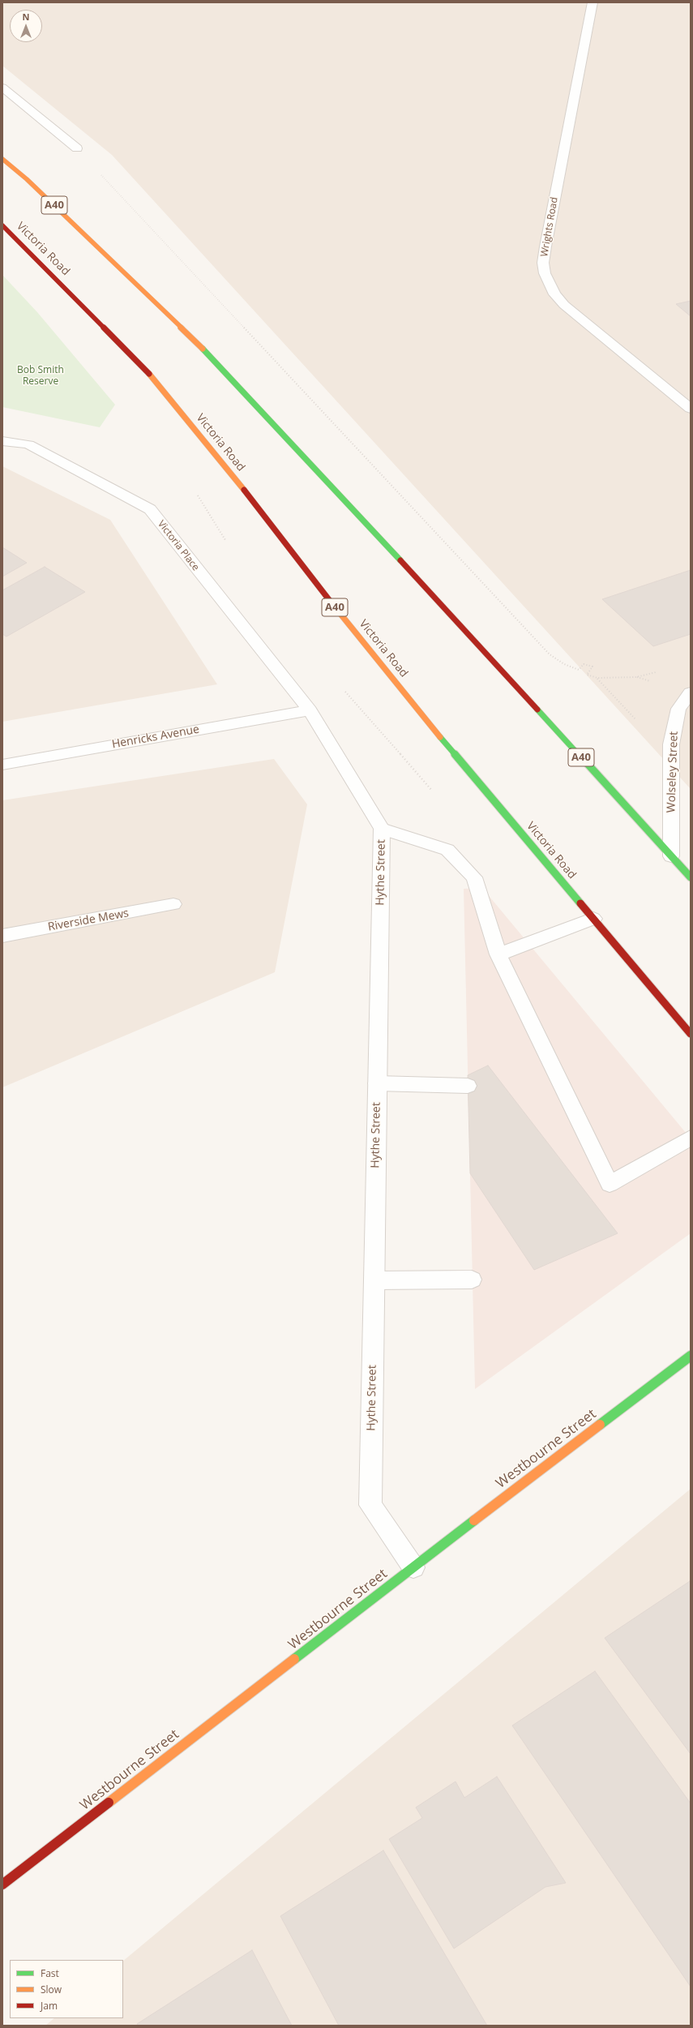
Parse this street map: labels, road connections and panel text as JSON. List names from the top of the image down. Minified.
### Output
{"streets":{"main road":["A40","Victoria Road","Westbourne Street"],"street":["Wrights Road","Victoria Place","Henricks Avenue","Wolseley Street","Hythe Street","Riverside Mews"]},"crossings":[["A40","Wolseley Street"],["Victoria Place","Henricks Avenue"],["Victoria Place","Hythe Street"],["Henricks Avenue","Hythe Street"],["Hythe Street","Westbourne Street"]],"parks":["Bob Smith Reserve"],"legend":["Fast","Slow","Jam"],"north":"top"}
